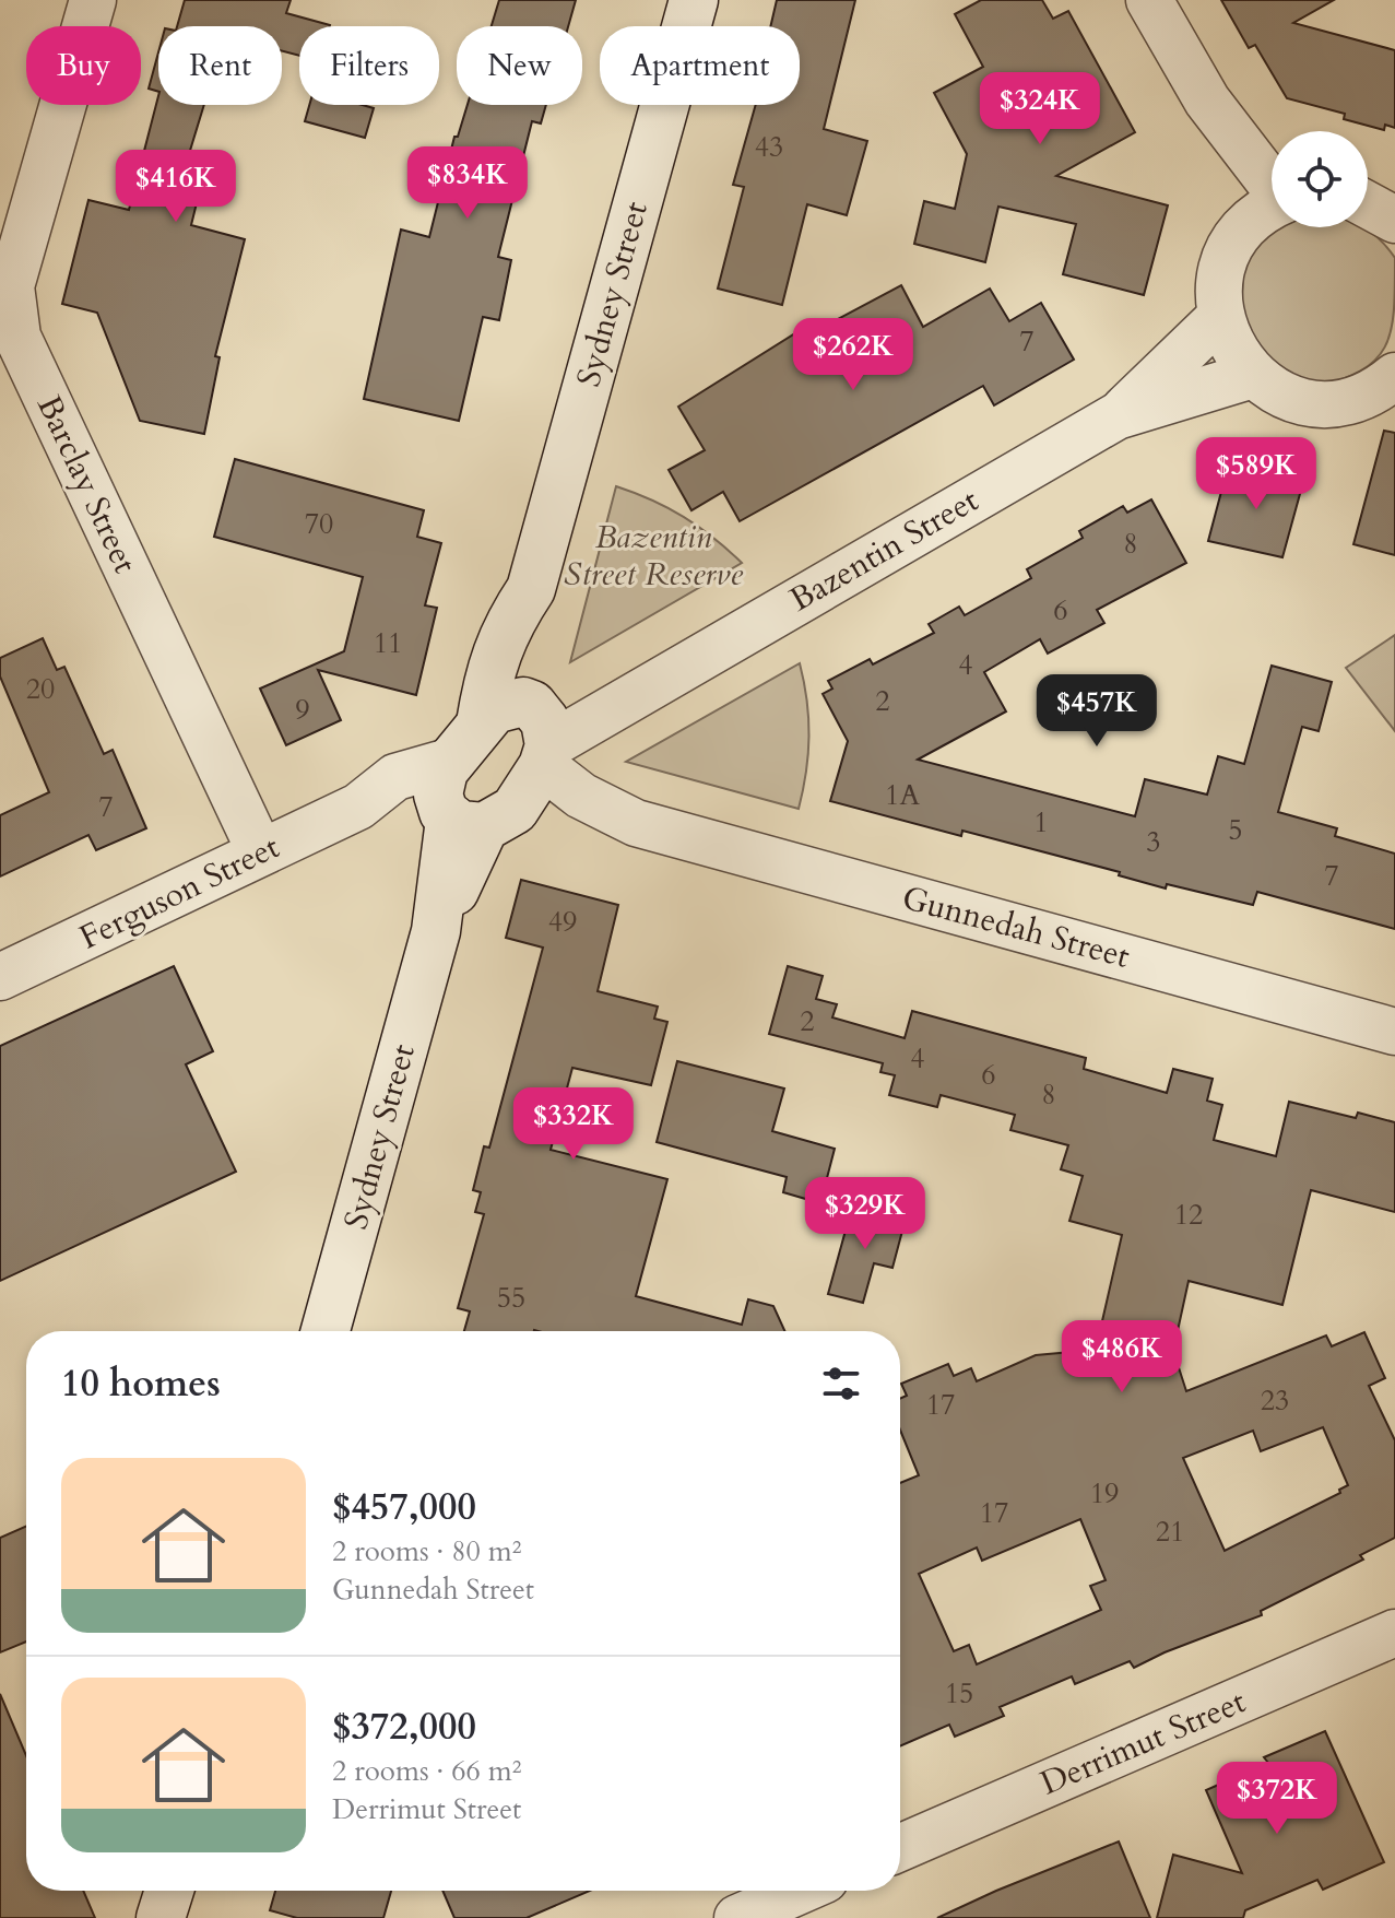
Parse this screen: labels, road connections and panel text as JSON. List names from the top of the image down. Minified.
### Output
{"streets":{"street":["Sydney Street","Barclay Street","Bazentin Street","Ferguson Street","Gunnedah Street","Derrimut Street"]},"crossings":[["Sydney Street","Bazentin Street"],["Sydney Street","Ferguson Street"],["Sydney Street","Gunnedah Street"],["Barclay Street","Ferguson Street"],["Bazentin Street","Gunnedah Street"],["Ferguson Street","Gunnedah Street"]],"parks":["Bazentin Street Reserve"],"house_numbers":["43","7","70","8","6","11","4","20","2","9","1A","7","1","5","3","7","49","2","4","6","8","12","55","23","17","19","17","21","15"],"page":{"chip":["Buy","Rent","Filters","New","Apartment"],"price":["$324K","$834K","$416K","$262K","$589K","$457K","$332K","$329K","$486K","$372K"],"heading":"10 homes","list":[{"name":"$457,000","note":"2 rooms · 80 m² · Gunnedah Street"},{"name":"$372,000","note":"2 rooms · 66 m² · Derrimut Street"}]}}
